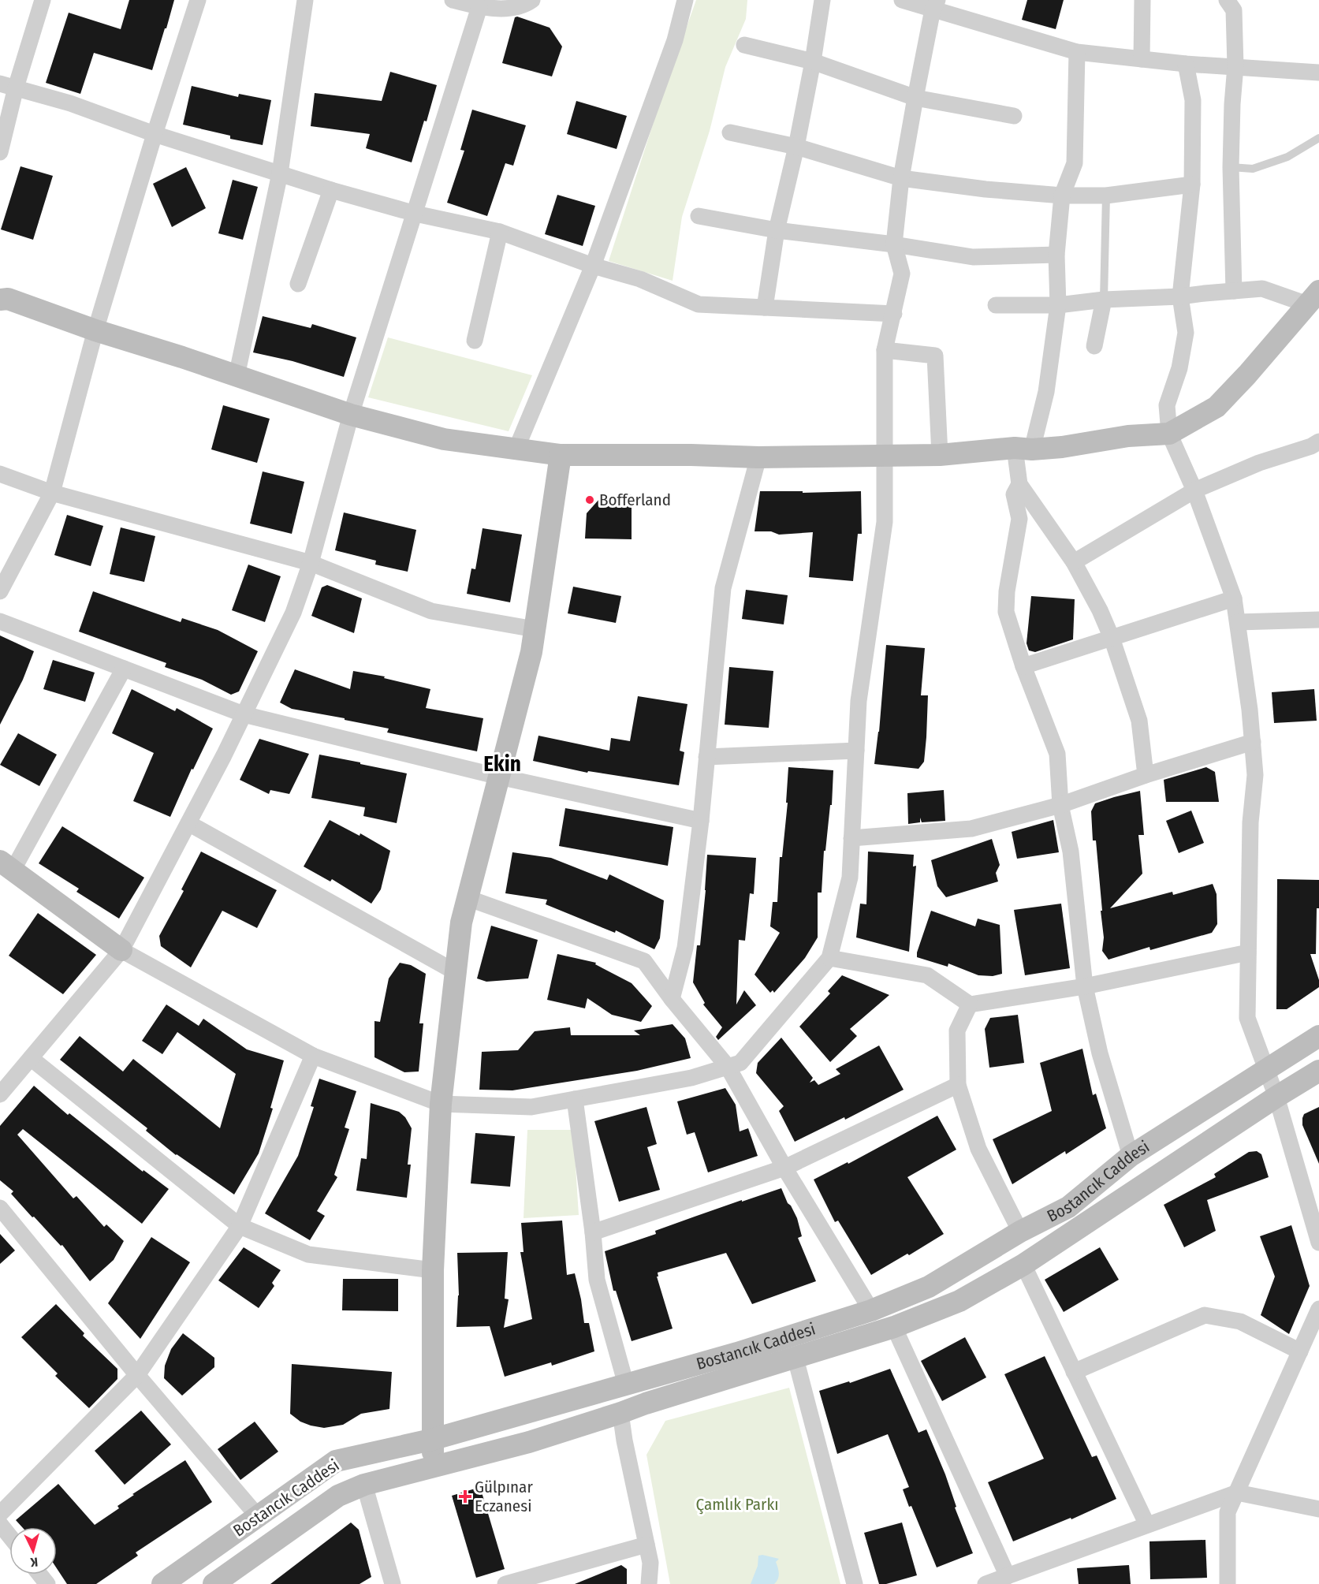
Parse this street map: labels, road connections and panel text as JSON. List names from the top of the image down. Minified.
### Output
{"streets":{"street":["Bostancık Caddesi"]},"districts":["Ekin"],"parks":["Çamlık Parkı"],"places":{"other":["Bofferland"],"health":["Gülpınar Eczanesi"]},"north":"bottom"}
